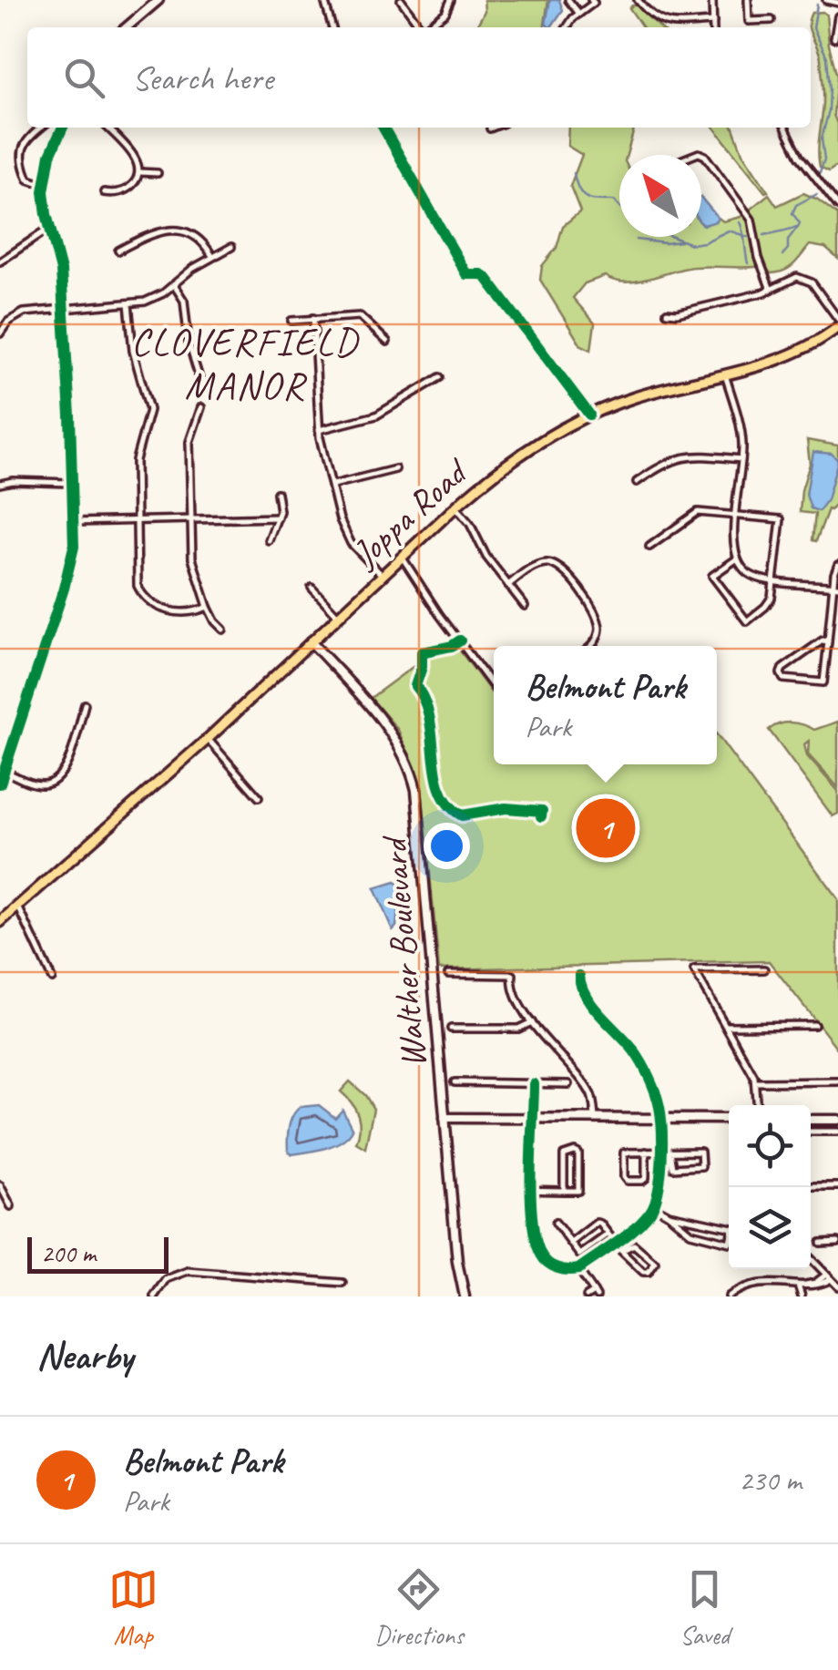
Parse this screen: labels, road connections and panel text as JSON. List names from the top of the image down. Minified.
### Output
{"streets":{"main road":["Joppa Road"],"street":["Walther Boulevard"]},"crossings":[["Joppa Road","Walther Boulevard"]],"districts":["CLOVERFIELD MANOR"],"scale_bar":"200 m","north":"top left","page":{"search":"Search here","popup":["Belmont Park","Park"],"pins":"1","scale":"200 m","heading":"Nearby","list":[{"mark":"1","name":"Belmont Park","note":"Park","value":"230 m"}],"nav":["Map","Directions","Saved"]}}
